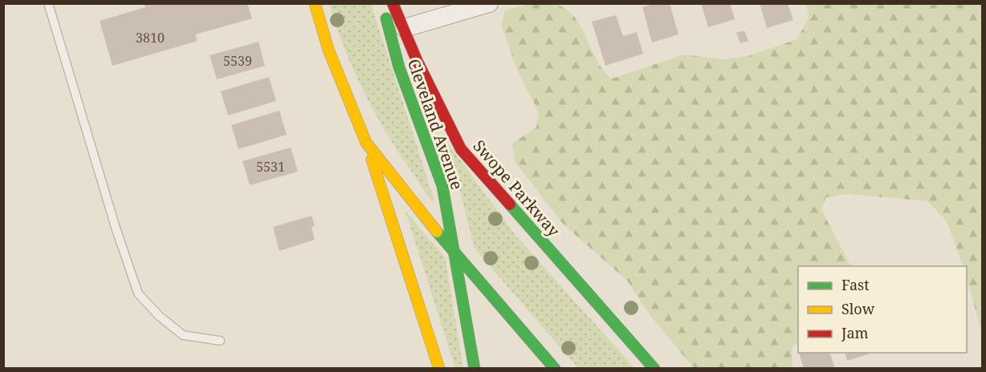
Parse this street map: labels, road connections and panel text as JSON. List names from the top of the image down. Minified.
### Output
{"streets":{"main road":["Cleveland Avenue","Swope Parkway"]},"house_numbers":["3810","5539","5531"],"legend":["Fast","Slow","Jam"]}
